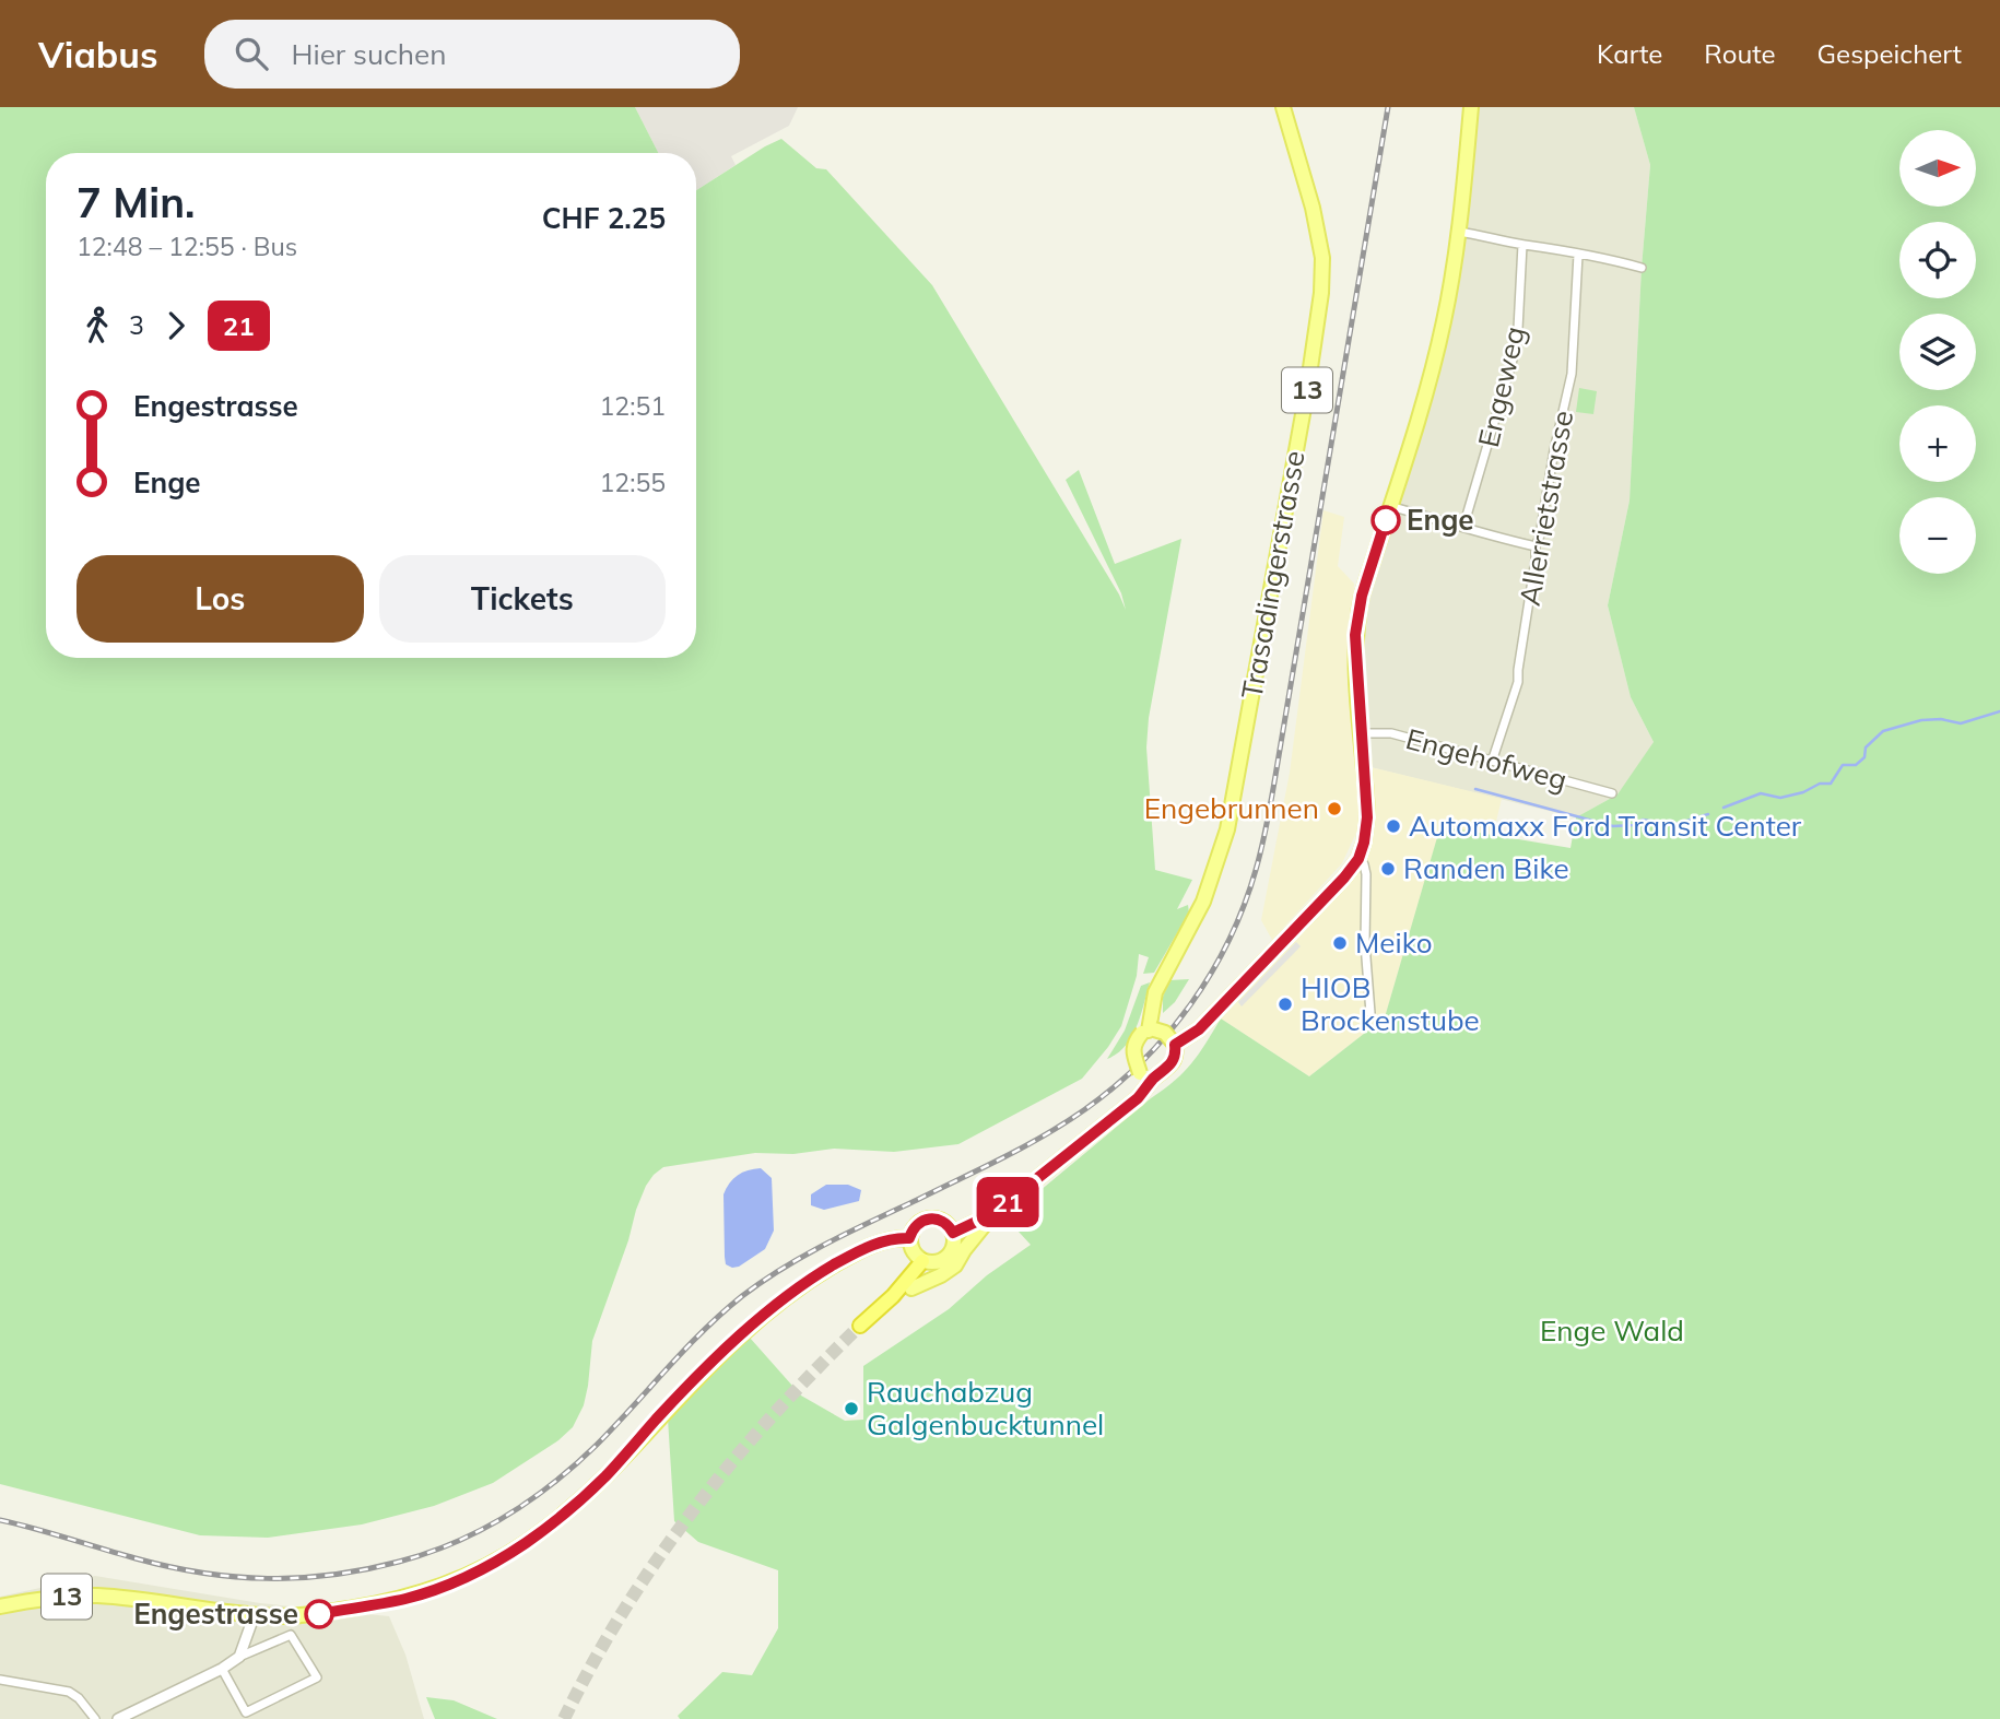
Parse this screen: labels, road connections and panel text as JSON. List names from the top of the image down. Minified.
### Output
{"streets":{"main road":["13","Trasadingerstrasse"],"street":["Engeweg","Allerrietstrasse","Engehofweg"]},"crossings":[["13","Trasadingerstrasse"],["Allerrietstrasse","Engehofweg"]],"parks":["Enge Wald"],"places":["Enge","Engebrunnen","Automaxx Ford Transit Center","Randen Bike","Meiko","HIOB Brockenstube","Rauchabzug Galgenbucktunnel","Engestrasse"],"lines":["bus line 21"],"north":"right","page":{"header":"Viabus","search":"Hier suchen","nav":["Karte","Route","Gespeichert"],"on_map":"21","map_buttons":["+","−"],"heading":["7 Min.","12:48 – 12:55 · Bus","CHF 2.25"],"legs":["3","21"],"list":[{"name":"Engestrasse","value":"12:51"},{"name":"Enge","value":"12:55"}],"buttons":["Los","Tickets"]}}
